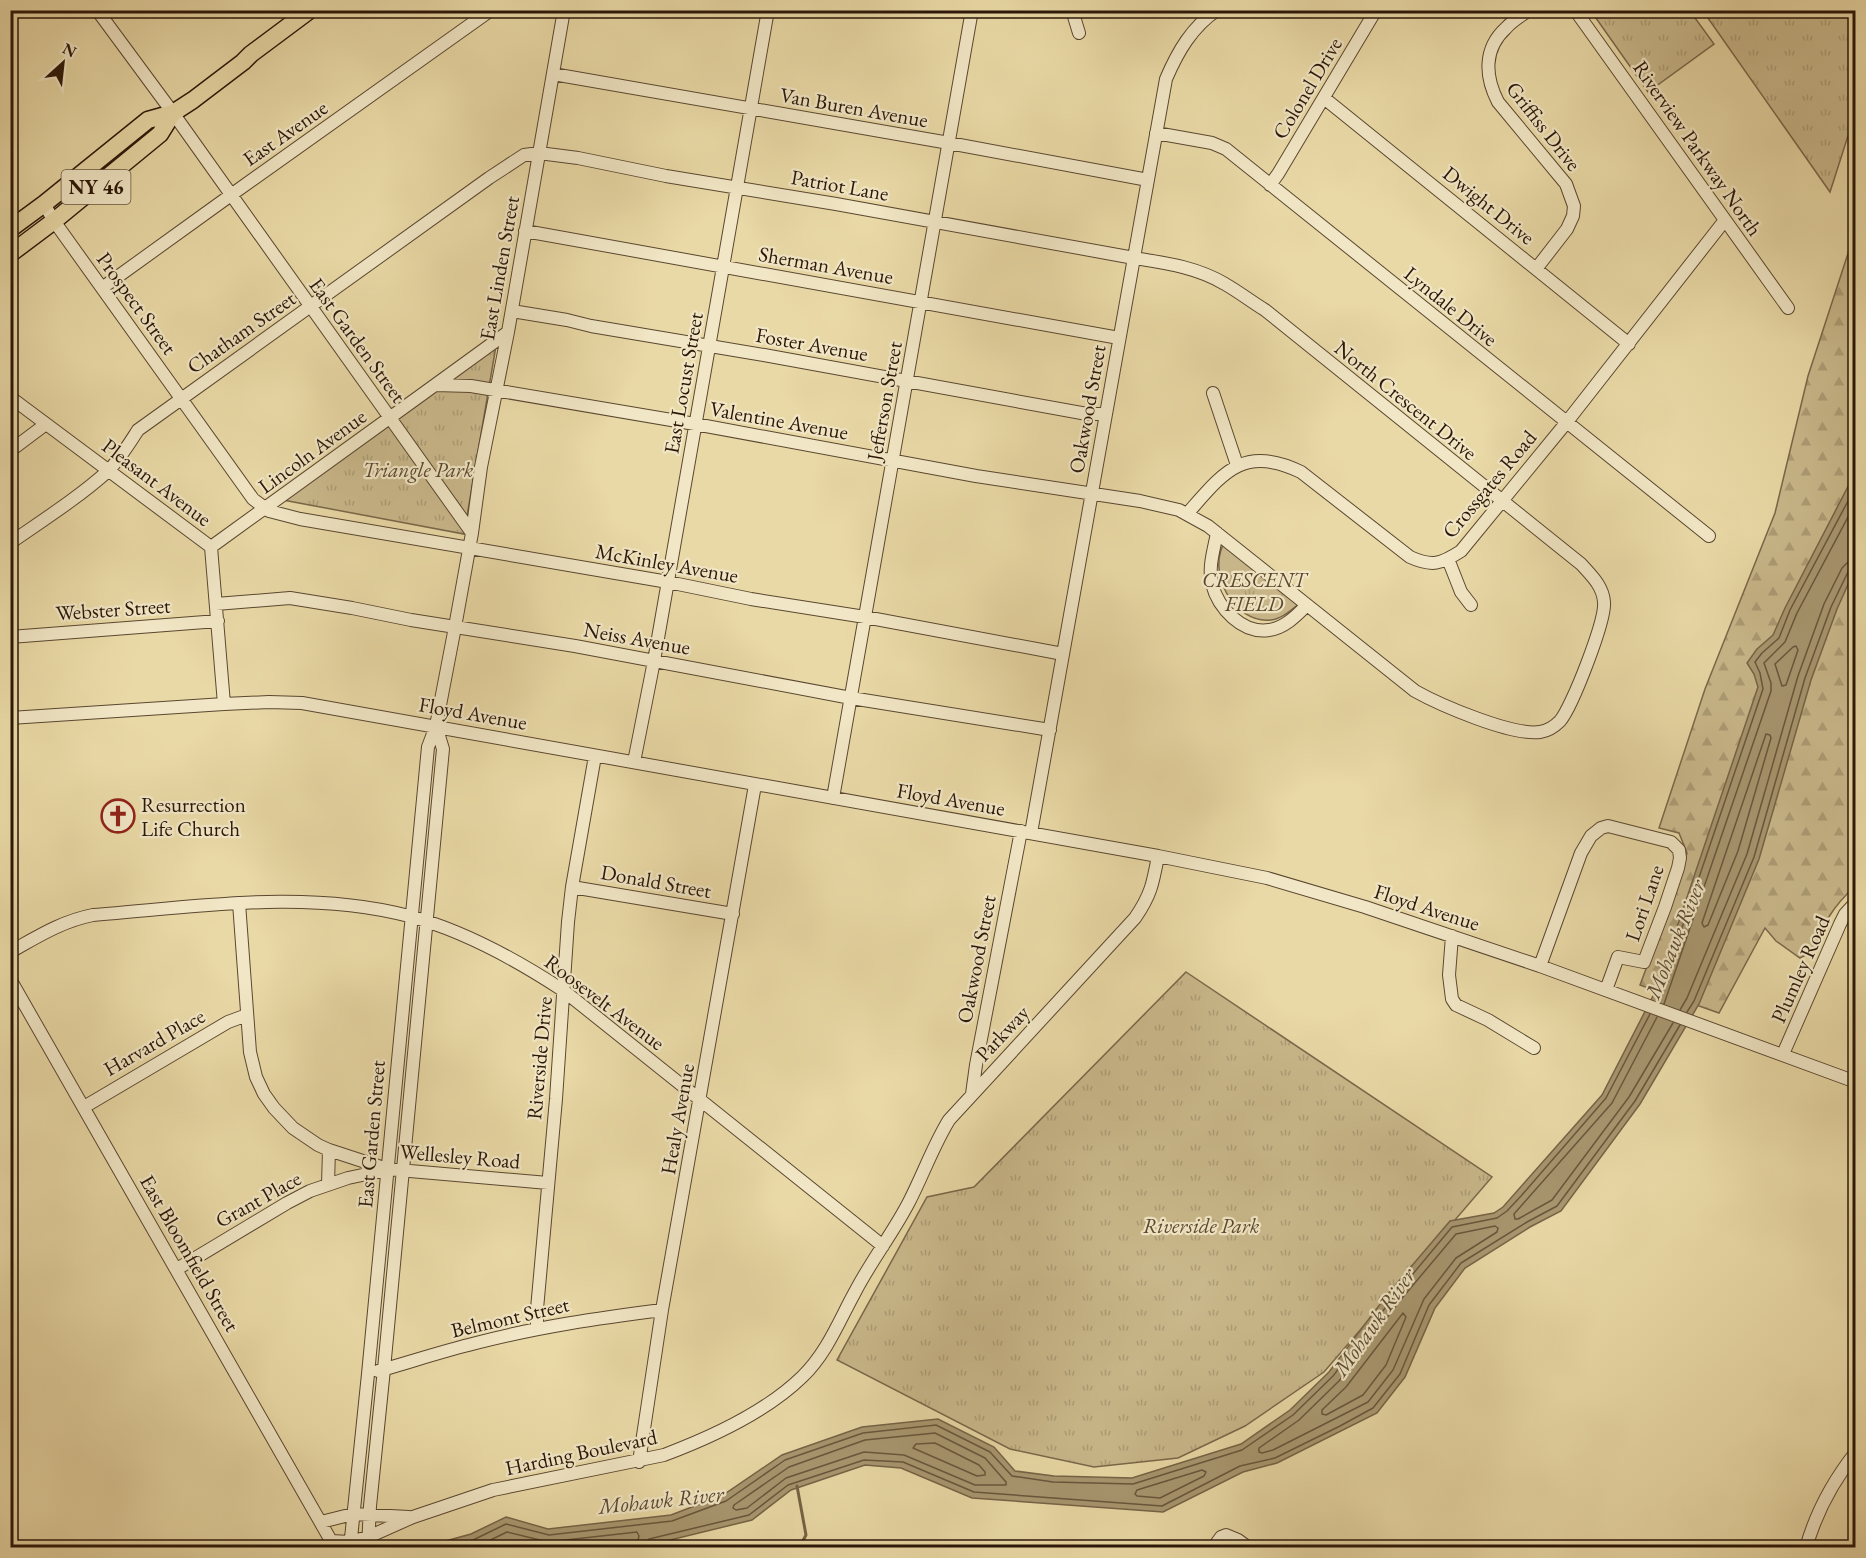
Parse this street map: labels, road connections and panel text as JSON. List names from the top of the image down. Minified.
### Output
{"streets":{"main road":["NY 46"],"street":["Colonel Drive","Van Buren Avenue","Griffiss Drive","East Avenue","Riverview Parkway North","Patriot Lane","Dwight Drive","Sherman Avenue","East Linden Street","Prospect Street","Lyndale Drive","Chatham Street","East Garden Street","Foster Avenue","East Locust Street","North Crescent Drive","Jefferson Street","Oakwood Street","Valentine Avenue","Lincoln Avenue","Pleasant Avenue","Crossgates Road","McKinley Avenue","Webster Street","Neiss Avenue","Floyd Avenue","Donald Street","Lori Lane","Plumley Road","Roosevelt Avenue","Parkway","Harvard Place","Riverside Drive","Healy Avenue","Wellesley Road","Grant Place","East Bloomfield Street","Belmont Street","Harding Boulevard"]},"crossings":[["Colonel Drive","Dwight Drive"],["Colonel Drive","Lyndale Drive"],["Van Buren Avenue","East Linden Street"],["Van Buren Avenue","East Locust Street"],["Van Buren Avenue","Jefferson Street"],["Van Buren Avenue","Oakwood Street"],["Griffiss Drive","Dwight Drive"],["East Avenue","Prospect Street"],["East Avenue","East Garden Street"],["Riverview Parkway North","Crossgates Road"],["Patriot Lane","East Linden Street"],["Patriot Lane","Chatham Street"],["Patriot Lane","East Locust Street"],["Patriot Lane","North Crescent Drive"],["Patriot Lane","Jefferson Street"],["Patriot Lane","Oakwood Street"],["NY 46","Prospect Street"],["NY 46","East Garden Street"],["Dwight Drive","Crossgates Road"],["Sherman Avenue","East Linden Street"],["Sherman Avenue","East Locust Street"],["Sherman Avenue","Jefferson Street"],["Sherman Avenue","Oakwood Street"],["East Linden Street","Chatham Street"],["East Linden Street","East Garden Street"],["East Linden Street","Foster Avenue"],["East Linden Street","Valentine Avenue"],["East Linden Street","Lincoln Avenue"],["Prospect Street","Chatham Street"],["Prospect Street","Lincoln Avenue"],["Prospect Street","McKinley Avenue"],["Lyndale Drive","Oakwood Street"],["Lyndale Drive","Crossgates Road"],["Chatham Street","East Garden Street"],["Chatham Street","Pleasant Avenue"],["East Garden Street","Lincoln Avenue"],["East Garden Street","McKinley Avenue"],["East Garden Street","Neiss Avenue"],["East Garden Street","Floyd Avenue"],["East Garden Street","Roosevelt Avenue"],["East Garden Street","Wellesley Road"],["East Garden Street","Grant Place"],["East Garden Street","Belmont Street"],["East Garden Street","Harding Boulevard"],["Foster Avenue","East Locust Street"],["Foster Avenue","Jefferson Street"],["Foster Avenue","Oakwood Street"],["East Locust Street","Valentine Avenue"],["East Locust Street","McKinley Avenue"],["East Locust Street","Neiss Avenue"],["East Locust Street","Floyd Avenue"],["North Crescent Drive","Oakwood Street"],["North Crescent Drive","Crossgates Road"],["Jefferson Street","Valentine Avenue"],["Jefferson Street","McKinley Avenue"],["Jefferson Street","Neiss Avenue"],["Jefferson Street","Floyd Avenue"],["Oakwood Street","Valentine Avenue"],["Oakwood Street","McKinley Avenue"],["Oakwood Street","Neiss Avenue"],["Oakwood Street","Floyd Avenue"],["Oakwood Street","Parkway"],["Lincoln Avenue","Pleasant Avenue"],["Lincoln Avenue","McKinley Avenue"],["Pleasant Avenue","Webster Street"],["Pleasant Avenue","Neiss Avenue"],["Pleasant Avenue","Floyd Avenue"],["Floyd Avenue","Lori Lane"],["Floyd Avenue","Plumley Road"],["Floyd Avenue","Parkway"],["Floyd Avenue","Riverside Drive"],["Floyd Avenue","Healy Avenue"],["Donald Street","Riverside Drive"],["Donald Street","Healy Avenue"],["Roosevelt Avenue","Parkway"],["Roosevelt Avenue","Riverside Drive"],["Roosevelt Avenue","Healy Avenue"],["Roosevelt Avenue","Wellesley Road"],["Roosevelt Avenue","Harding Boulevard"],["Parkway","Harding Boulevard"],["Harvard Place","Wellesley Road"],["Harvard Place","East Bloomfield Street"],["Riverside Drive","Wellesley Road"],["Riverside Drive","Belmont Street"],["Healy Avenue","Belmont Street"],["Healy Avenue","Harding Boulevard"],["Wellesley Road","Grant Place"],["Grant Place","East Bloomfield Street"],["East Bloomfield Street","Harding Boulevard"]],"water":["Mohawk River"],"parks":["Triangle Park","CRESCENT FIELD","Riverside Park"],"places":{"church":["Resurrection Life Church"]},"north":"top right"}
